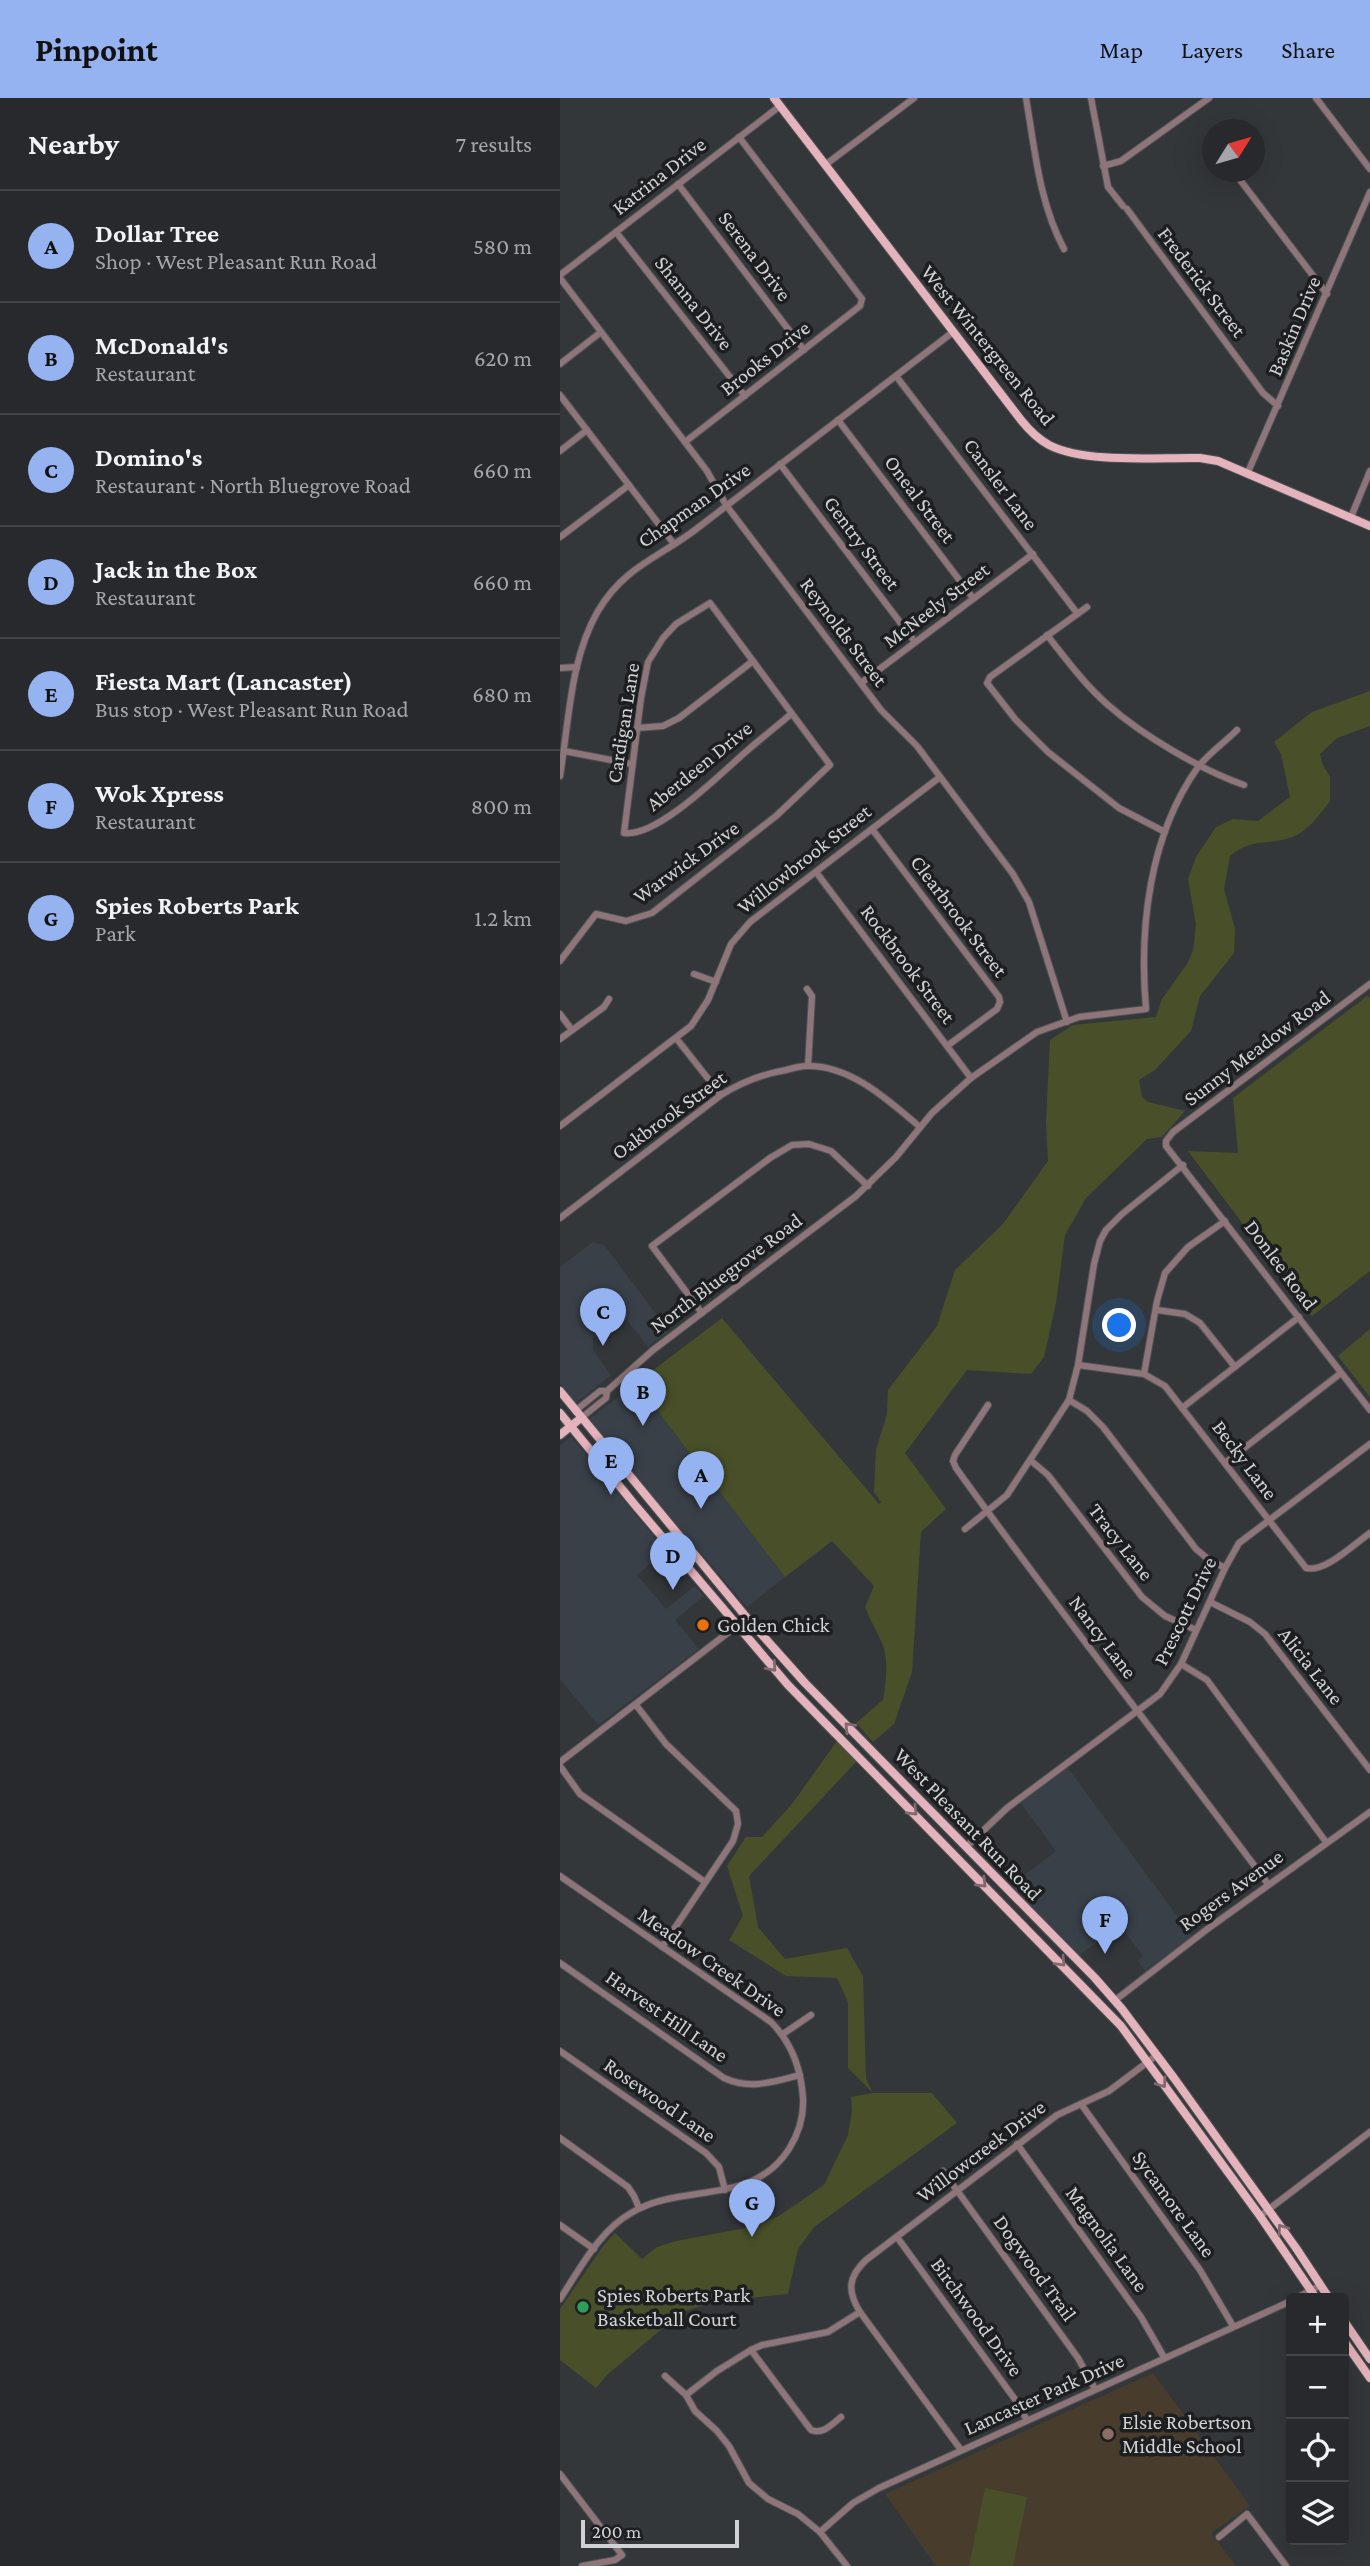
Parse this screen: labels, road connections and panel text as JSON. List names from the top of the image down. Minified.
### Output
{"streets":{"main road":["West Wintergreen Road","North Bluegrove Road","West Pleasant Run Road"],"street":["Katrina Drive","Serena Drive","Frederick Street","Shanna Drive","Baskin Drive","Brooks Drive","Cansler Lane","Oneal Street","Chapman Drive","Gentry Street","McNeely Street","Reynolds Street","Cardigan Lane","Aberdeen Drive","Willowbrook Street","Warwick Drive","Clearbrook Street","Rockbrook Street","Sunny Meadow Road","Oakbrook Street","Donlee Road","Becky Lane","Tracy Lane","Prescott Drive","Nancy Lane","Alicia Lane","Rogers Avenue","Meadow Creek Drive","Harvest Hill Lane","Rosewood Lane","Willowcreek Drive","Sycamore Lane","Magnolia Lane","Dogwood Trail","Birchwood Drive","Lancaster Park Drive"]},"crossings":[["Katrina Drive","Serena Drive"],["Katrina Drive","Shanna Drive"],["Katrina Drive","West Wintergreen Road"],["Katrina Drive","Brooks Drive"],["Katrina Drive","Reynolds Street"],["Serena Drive","Brooks Drive"],["Frederick Street","Baskin Drive"],["Shanna Drive","Brooks Drive"],["Baskin Drive","West Wintergreen Road"],["West Wintergreen Road","Chapman Drive"],["Brooks Drive","Reynolds Street"],["Cansler Lane","Chapman Drive"],["Cansler Lane","McNeely Street"],["Oneal Street","Chapman Drive"],["Oneal Street","McNeely Street"],["Chapman Drive","Gentry Street"],["Chapman Drive","Reynolds Street"],["Gentry Street","McNeely Street"],["McNeely Street","Reynolds Street"],["Reynolds Street","Willowbrook Street"],["Reynolds Street","North Bluegrove Road"],["Cardigan Lane","Aberdeen Drive"],["Aberdeen Drive","Warwick Drive"],["Willowbrook Street","Clearbrook Street"],["Willowbrook Street","Rockbrook Street"],["Clearbrook Street","Rockbrook Street"],["Rockbrook Street","North Bluegrove Road"],["Sunny Meadow Road","Donlee Road"],["Oakbrook Street","North Bluegrove Road"],["North Bluegrove Road","West Pleasant Run Road"],["Becky Lane","Prescott Drive"],["Tracy Lane","Prescott Drive"],["Prescott Drive","Nancy Lane"],["Prescott Drive","Alicia Lane"],["Prescott Drive","West Pleasant Run Road"],["Nancy Lane","Rogers Avenue"],["West Pleasant Run Road","Rogers Avenue"],["West Pleasant Run Road","Willowcreek Drive"],["Meadow Creek Drive","Harvest Hill Lane"],["Meadow Creek Drive","Rosewood Lane"],["Willowcreek Drive","Sycamore Lane"],["Willowcreek Drive","Magnolia Lane"],["Willowcreek Drive","Dogwood Trail"],["Willowcreek Drive","Birchwood Drive"],["Sycamore Lane","Lancaster Park Drive"],["Magnolia Lane","Lancaster Park Drive"],["Dogwood Trail","Lancaster Park Drive"],["Birchwood Drive","Lancaster Park Drive"]],"places":["Golden Chick","Spies Roberts Park Basketball Court","Elsie Robertson Middle School"],"scale_bar":"200 m","north":"top right","page":{"header":"Pinpoint","nav":["Map","Layers","Share"],"heading":["Nearby","7 results"],"list":[{"mark":"A","name":"Dollar Tree","note":"Shop · West Pleasant Run Road","value":"580 m"},{"mark":"B","name":"McDonald's","note":"Restaurant","value":"620 m"},{"mark":"C","name":"Domino's","note":"Restaurant · North Bluegrove Road","value":"660 m"},{"mark":"D","name":"Jack in the Box","note":"Restaurant","value":"660 m"},{"mark":"E","name":"Fiesta Mart (Lancaster)","note":"Bus stop · West Pleasant Run Road","value":"680 m"},{"mark":"F","name":"Wok Xpress","note":"Restaurant","value":"800 m"},{"mark":"G","name":"Spies Roberts Park","note":"Park","value":"1.2 km"}],"pins":["C","B","E","A","D","F","G"],"map_buttons":["+","−"],"scale":"200 m"}}
